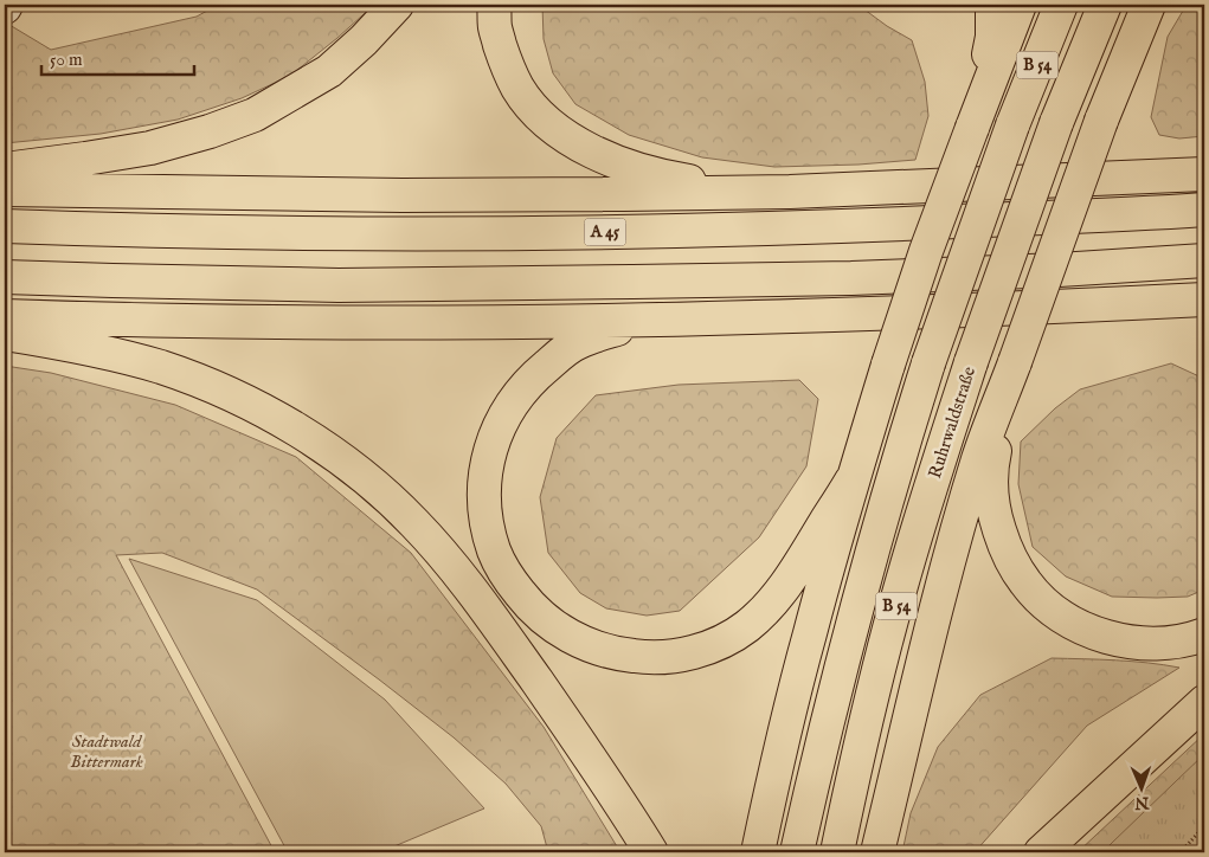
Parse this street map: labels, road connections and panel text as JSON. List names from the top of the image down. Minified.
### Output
{"streets":{"highway":["B 54","A 45","Ruhrwaldstraße"]},"parks":["Stadtwald Bittermark"],"scale_bar":"50 m","north":"bottom"}
